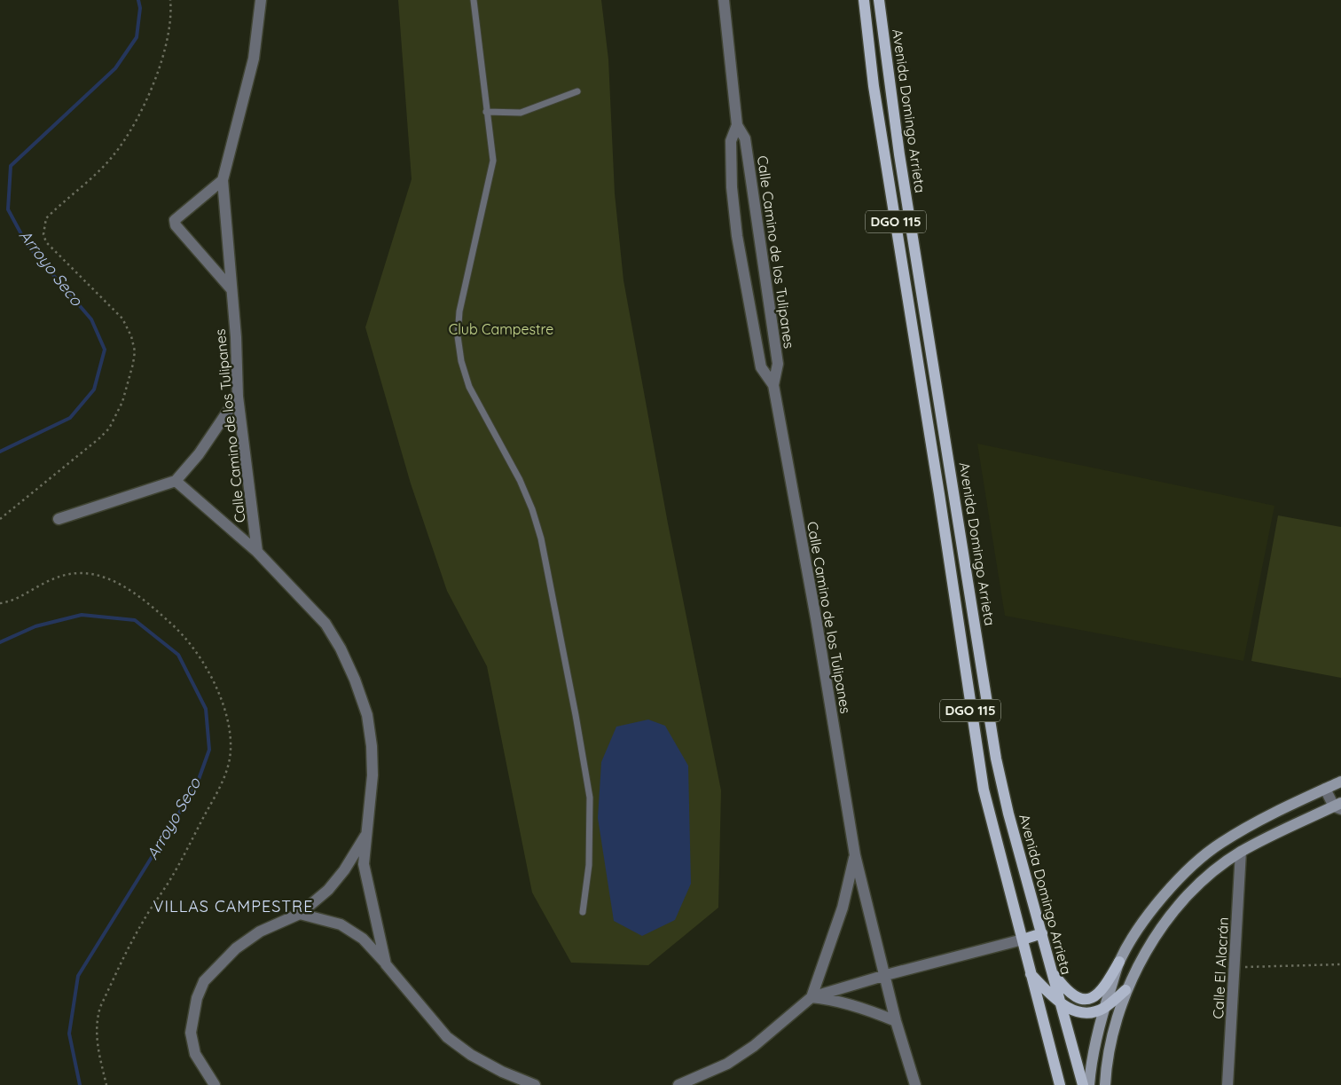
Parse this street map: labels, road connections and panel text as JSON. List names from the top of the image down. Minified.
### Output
{"streets":{"main road":["Avenida Domingo Arrieta","DGO 115"],"street":["Calle Camino de los Tulipanes","Calle El Alacrán"]},"districts":["VILLAS CAMPESTRE"],"water":["Arroyo Seco"],"parks":["Club Campestre"]}
